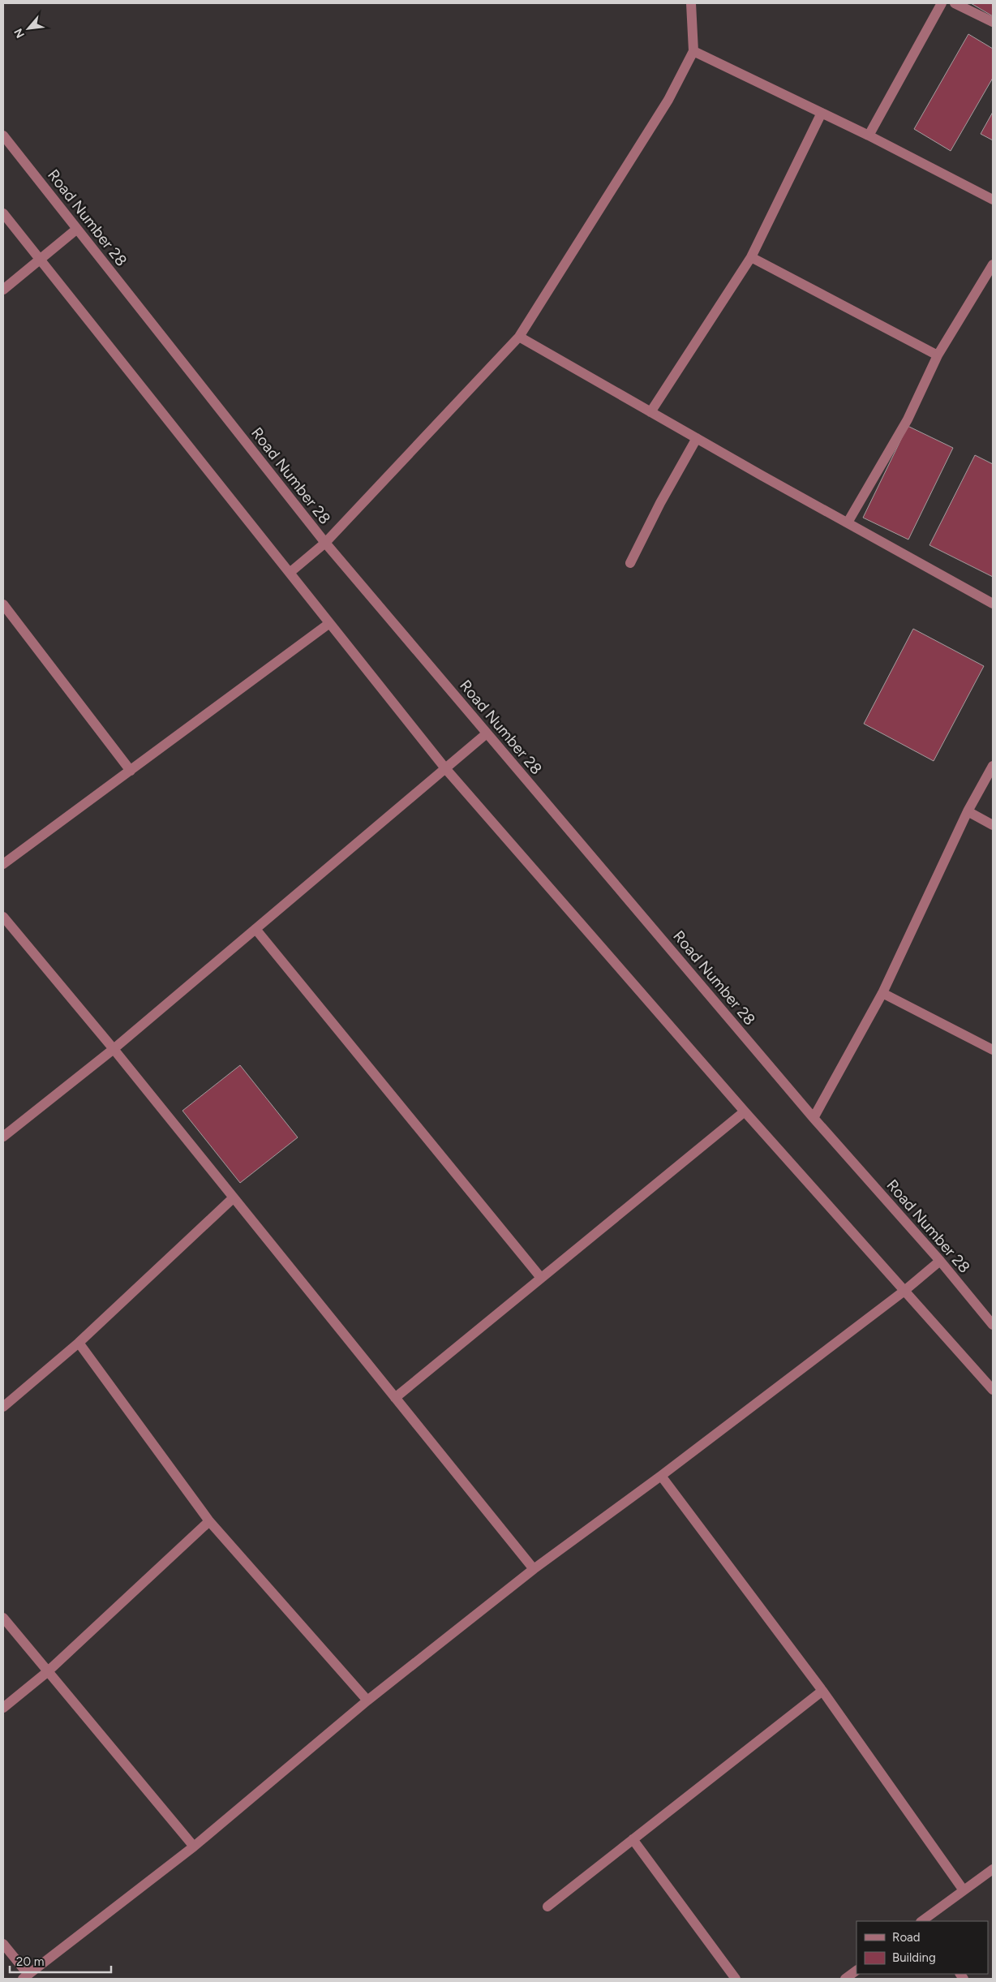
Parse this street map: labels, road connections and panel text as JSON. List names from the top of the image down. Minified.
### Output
{"streets":{"street":["Road Number 28"]},"legend":["Road","Building"],"scale_bar":"20 m","north":"bottom left"}
